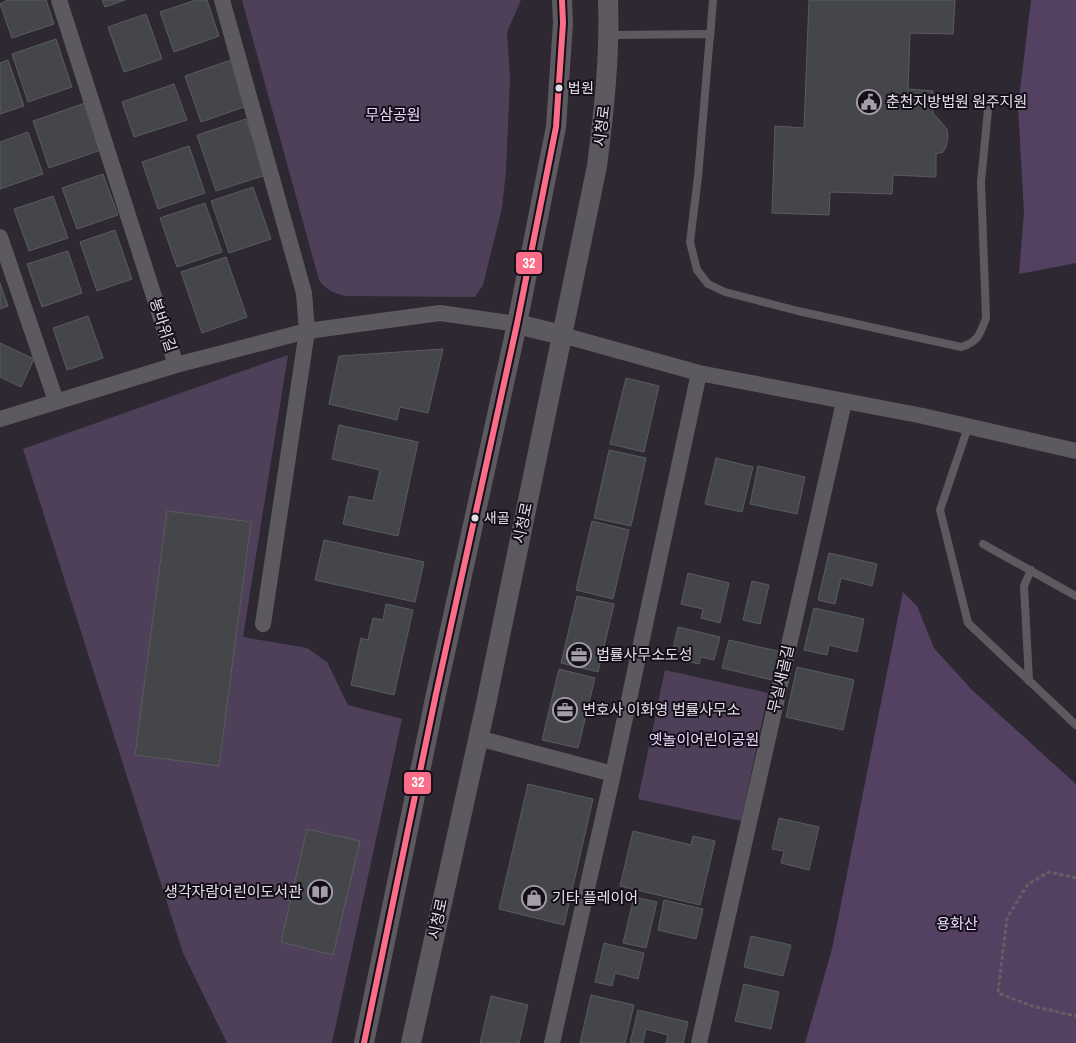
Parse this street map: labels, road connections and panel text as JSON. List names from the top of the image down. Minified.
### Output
{"streets":{"street":["시청로","봉바위길","무실새골길"]},"parks":["무삼공원","옛놀이어린이공원","용화산"],"places":{"other":["법원","새골"],"public building":["춘천지방법원 원주지원"],"office":["법률사무소도성","변호사 이화영 법률사무소"],"library":["생각자람어린이도서관"],"shop":["기타 플레이어"]},"lines":["transit line 32"]}
